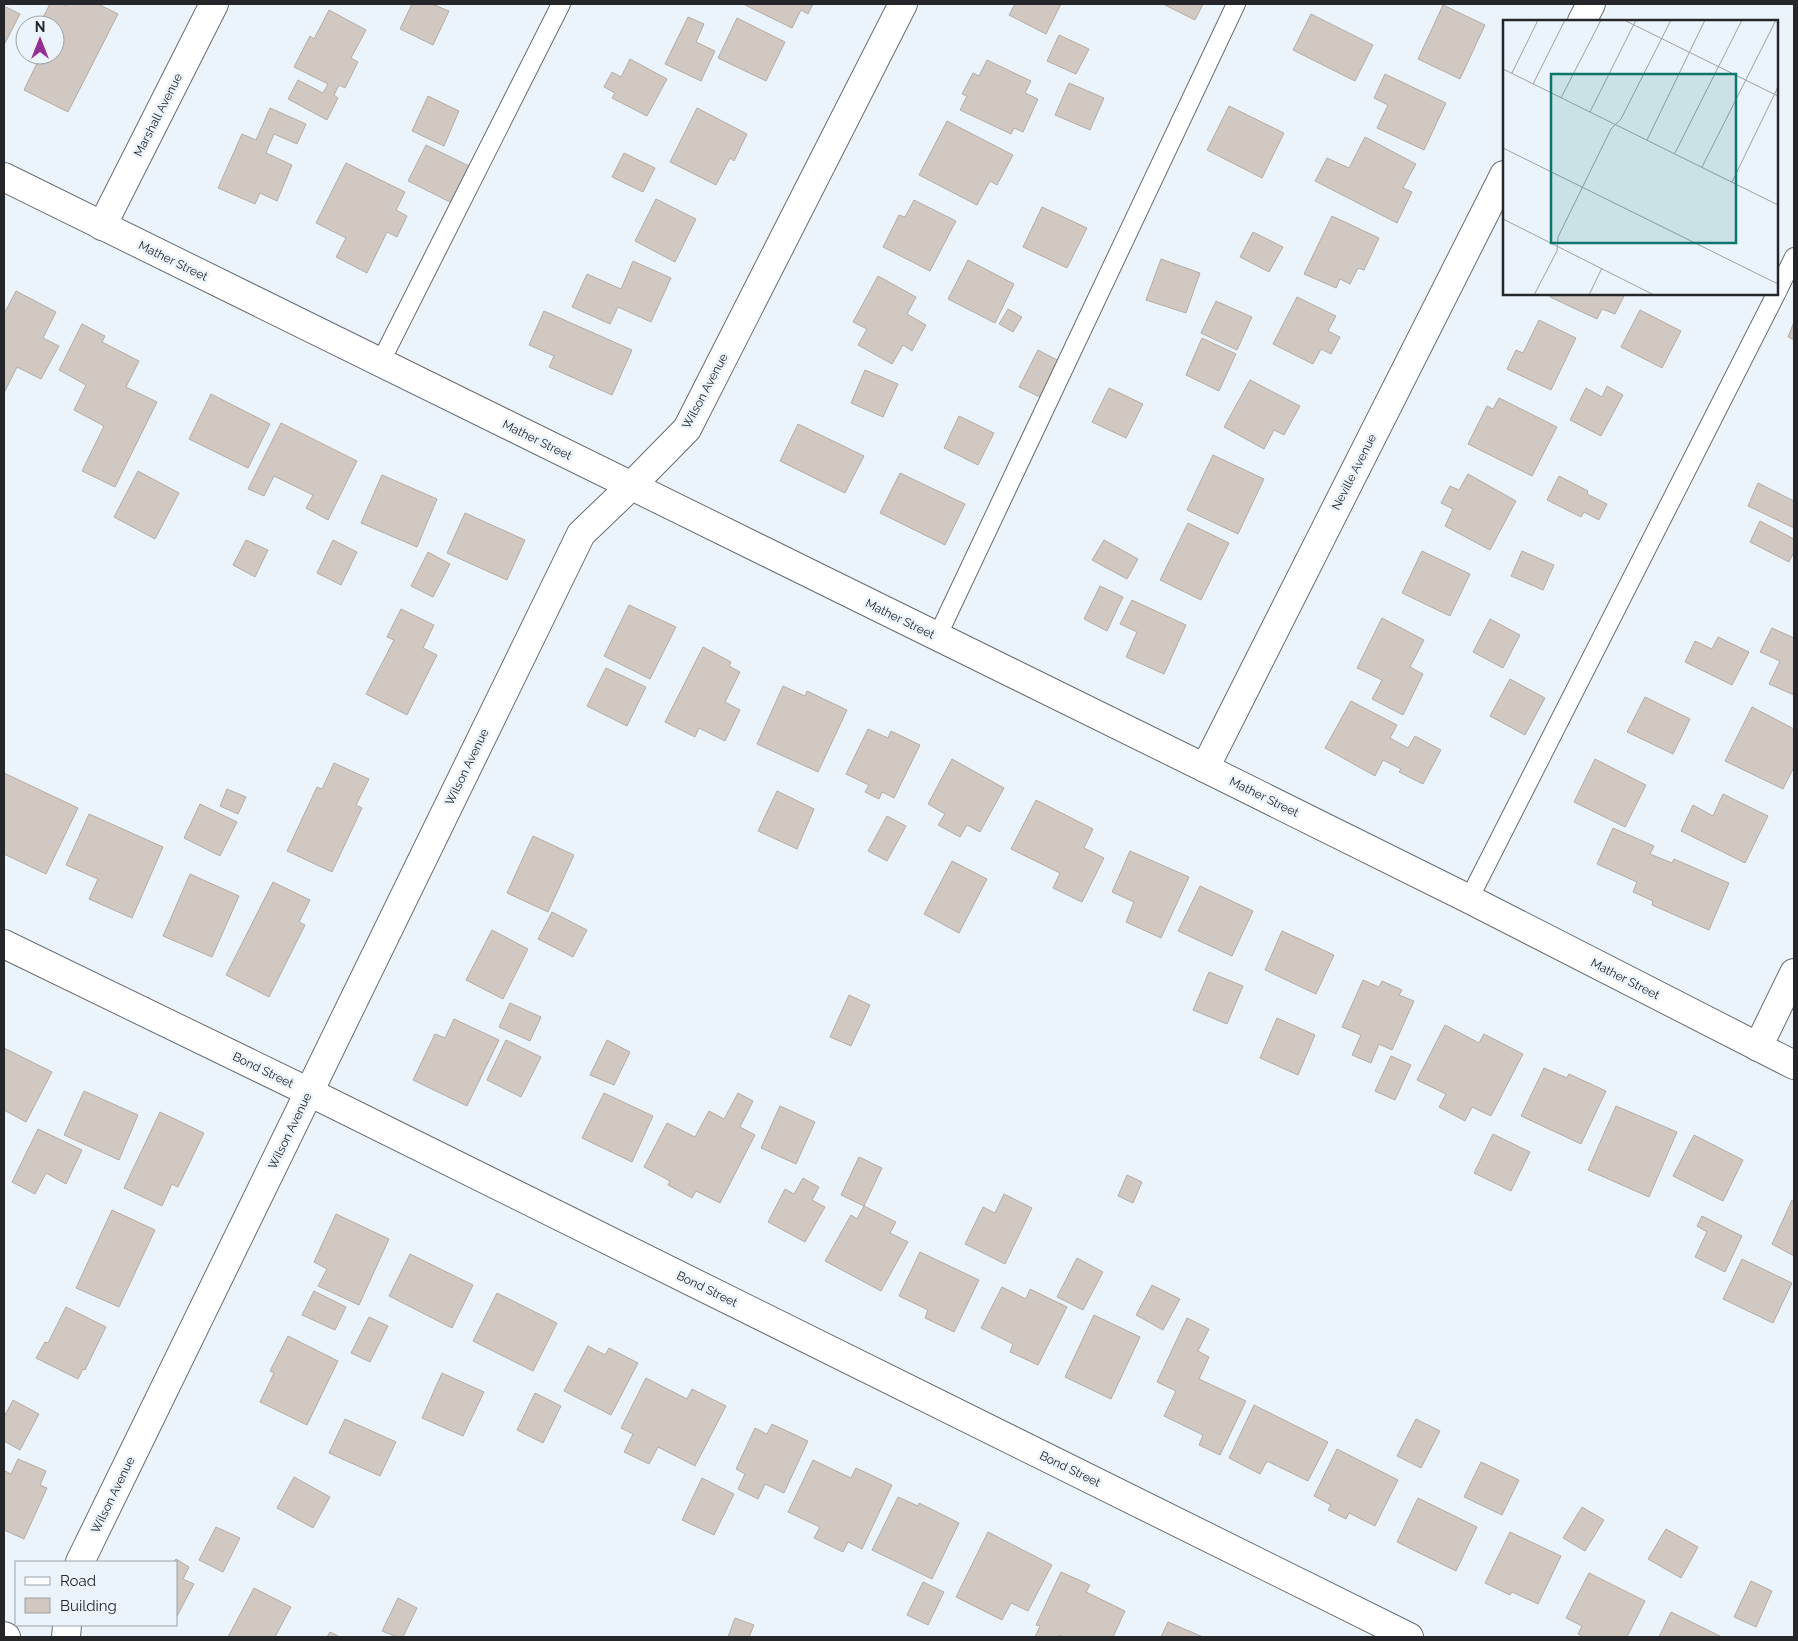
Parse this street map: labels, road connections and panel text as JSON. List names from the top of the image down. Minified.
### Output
{"streets":{"street":["Marshall Avenue","Mather Street","Wilson Avenue","Neville Avenue","Bond Street"]},"crossings":[["Marshall Avenue","Mather Street"],["Mather Street","Wilson Avenue"],["Mather Street","Neville Avenue"],["Wilson Avenue","Bond Street"]],"legend":["Road","Building"],"north":"top"}
